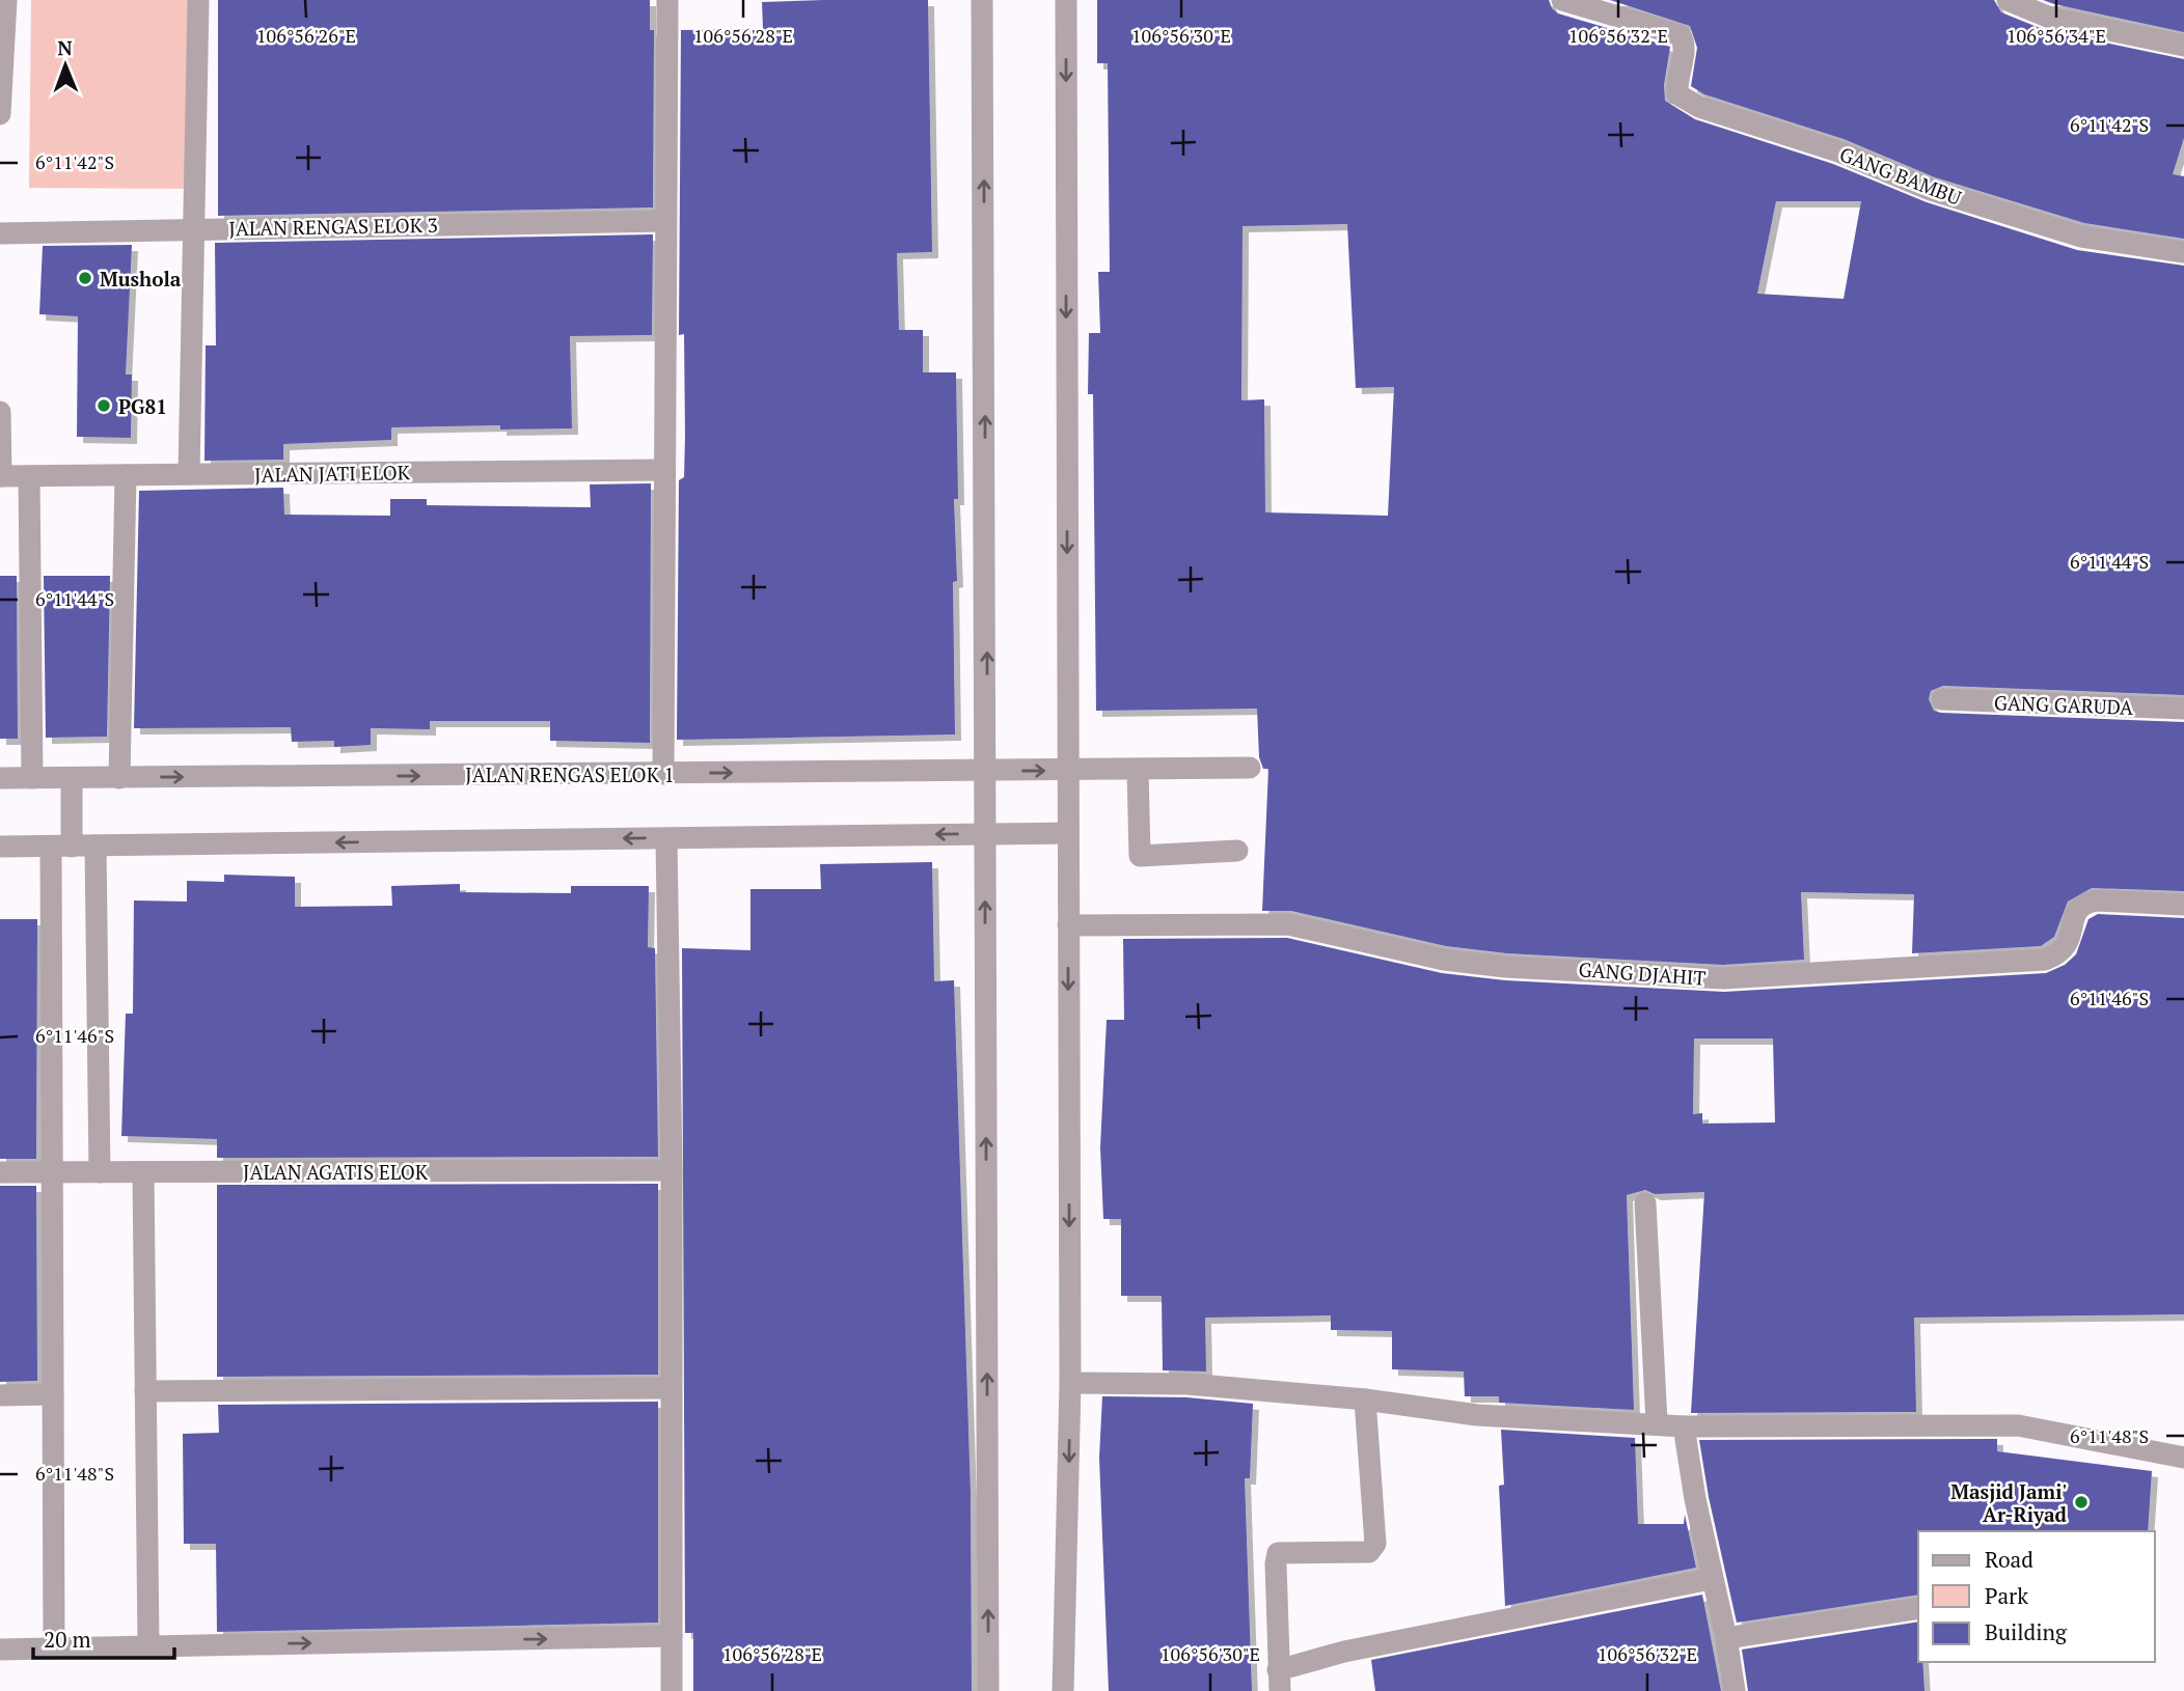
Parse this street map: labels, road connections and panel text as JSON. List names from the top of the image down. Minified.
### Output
{"streets":{"street":["GANG BAMBU","JALAN RENGAS ELOK 3","JALAN JATI ELOK","GANG GARUDA","JALAN RENGAS ELOK 1","GANG DJAHIT","JALAN AGATIS ELOK"]},"places":["Mushola","PG81","Masjid Jami' Ar-Riyad"],"legend":["Road","Park","Building"],"scale_bar":"20 m","north":"top","coordinates":["106°56'26\"E","106°56'28\"E","106°56'30\"E","106°56'32\"E","106°56'34\"E","6°11'42\"S","6°11'44\"S","6°11'46\"S","6°11'48\"S"]}
